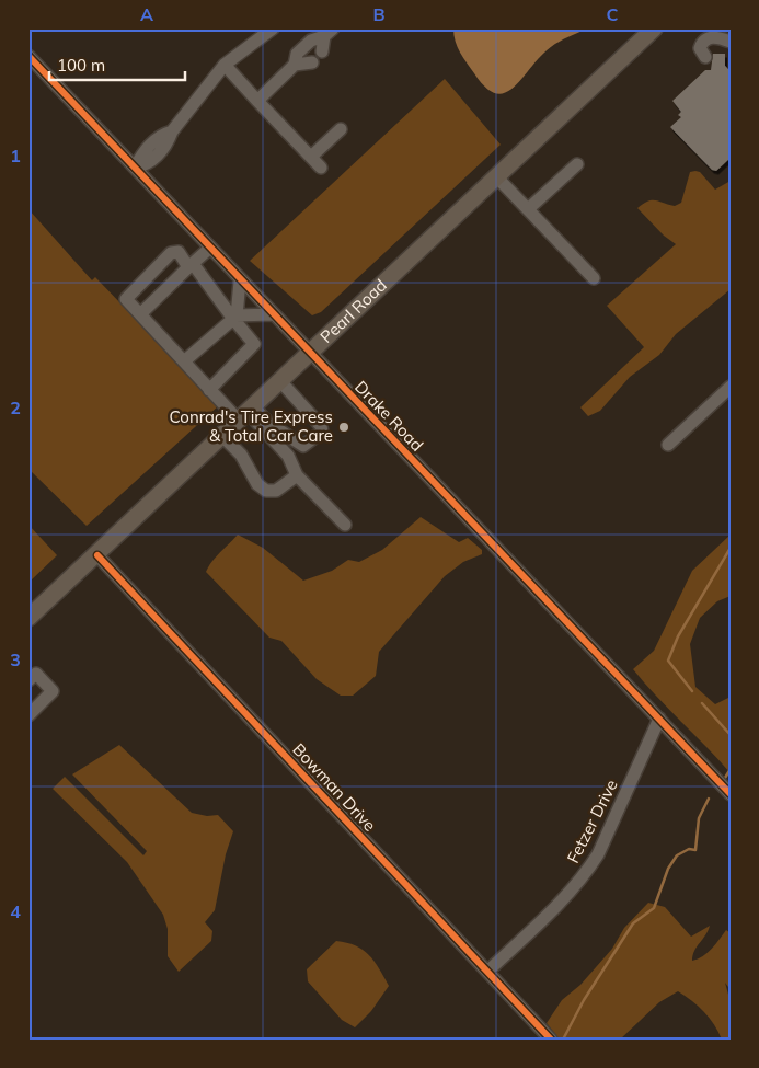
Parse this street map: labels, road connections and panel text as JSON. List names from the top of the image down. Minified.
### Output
{"streets":{"main road":["Pearl Road"],"street":["Drake Road","Bowman Drive","Fetzer Drive"]},"crossings":[["Pearl Road","Drake Road"],["Pearl Road","Bowman Drive"],["Drake Road","Fetzer Drive"],["Bowman Drive","Fetzer Drive"]],"places":["Conrad's Tire Express & Total Car Care"],"scale_bar":"100 m","grid":{"columns":["A","B","C"],"rows":["1","2","3","4"]}}
